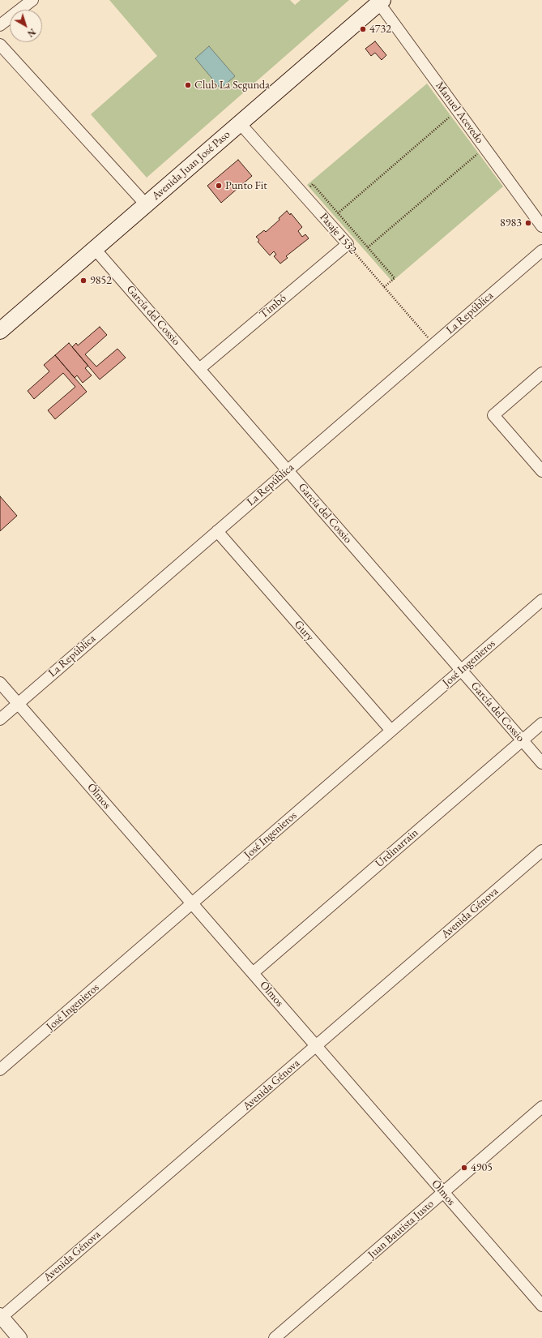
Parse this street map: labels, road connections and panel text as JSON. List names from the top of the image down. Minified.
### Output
{"streets":{"main road":["Avenida Juan José Paso"],"street":["Manuel Acevedo","Pasaje 1532","Timbó","La República","García del Cossio","Gury","José Ingenieros","Ólmos","Urdinarrain","Avenida Génova","Juan Bautista Justo"]},"crossings":[["Manuel Acevedo","Avenida Juan José Paso"],["Avenida Juan José Paso","Pasaje 1532"],["Avenida Juan José Paso","García del Cossio"],["Pasaje 1532","Timbó"],["Pasaje 1532","La República"],["Timbó","García del Cossio"],["La República","García del Cossio"],["La República","Gury"],["La República","Ólmos"],["García del Cossio","José Ingenieros"],["García del Cossio","Urdinarrain"],["Gury","José Ingenieros"],["José Ingenieros","Ólmos"],["Ólmos","Urdinarrain"],["Ólmos","Avenida Génova"],["Ólmos","Juan Bautista Justo"]],"places":["4732","Club La Segunda","Punto Fit","8983","9852","4905"],"north":"bottom right"}
